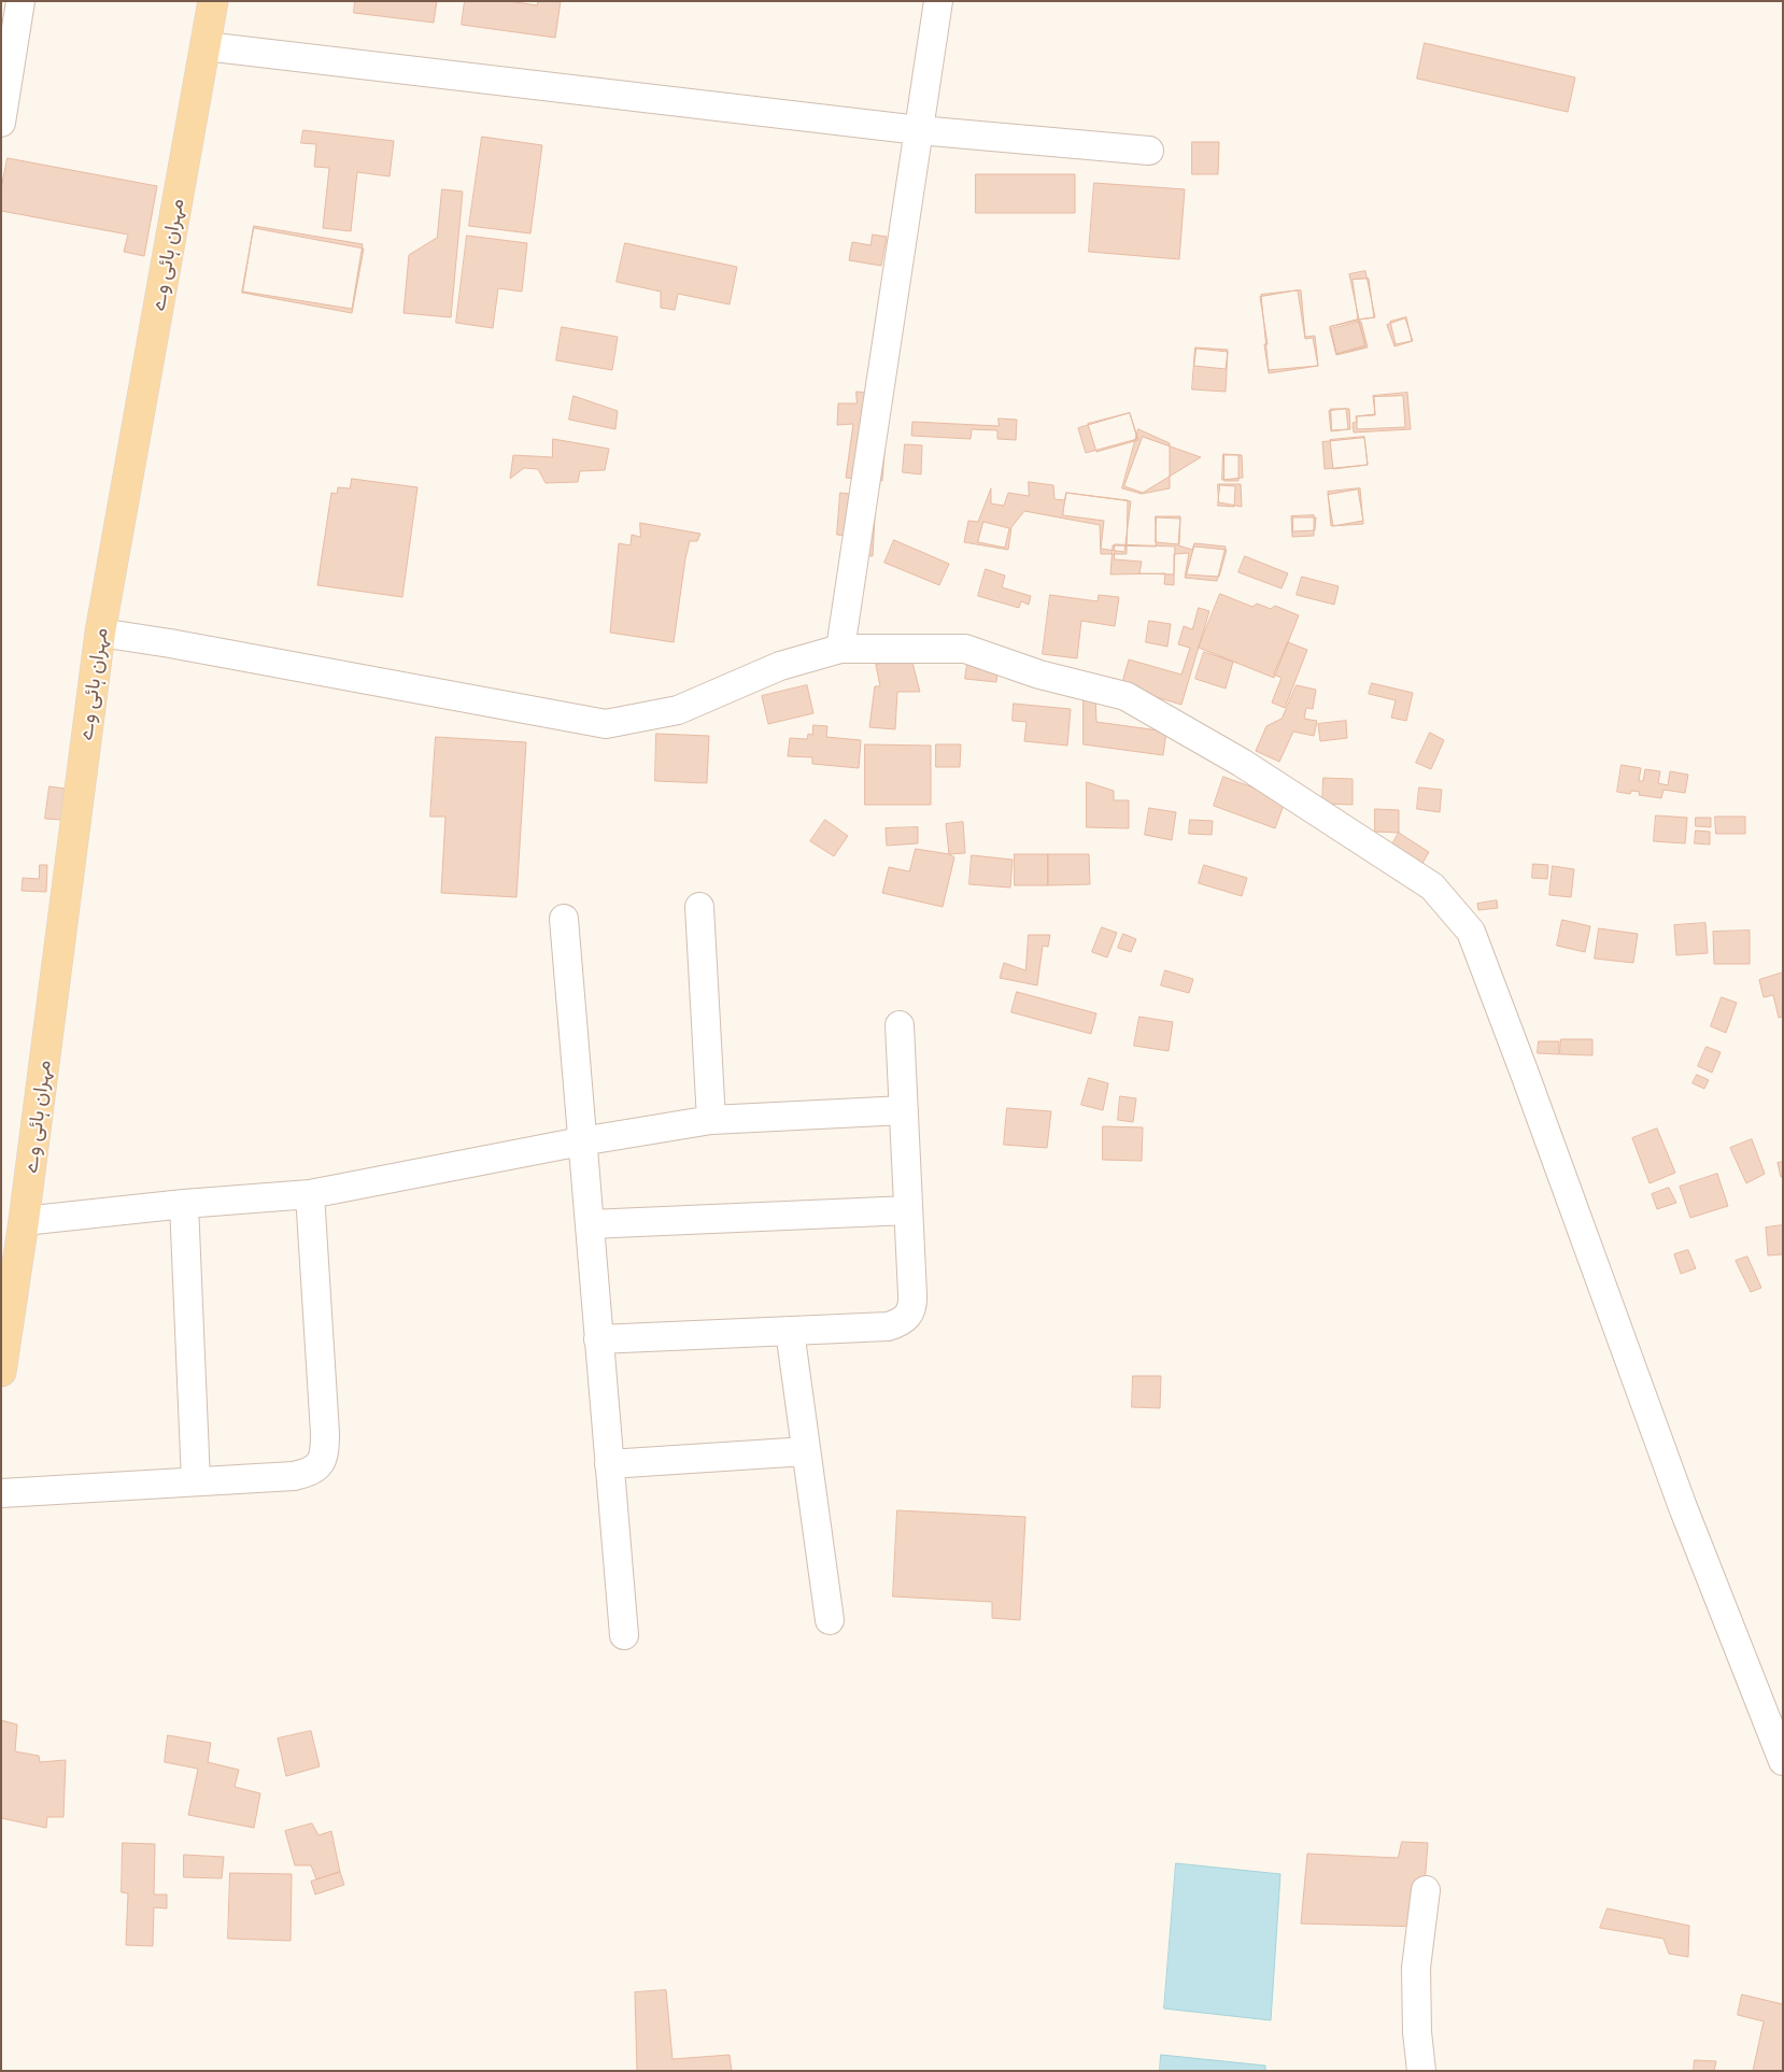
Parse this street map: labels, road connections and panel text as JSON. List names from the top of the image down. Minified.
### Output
{"streets":{"main road":["مہران ہائی وے"]}}
